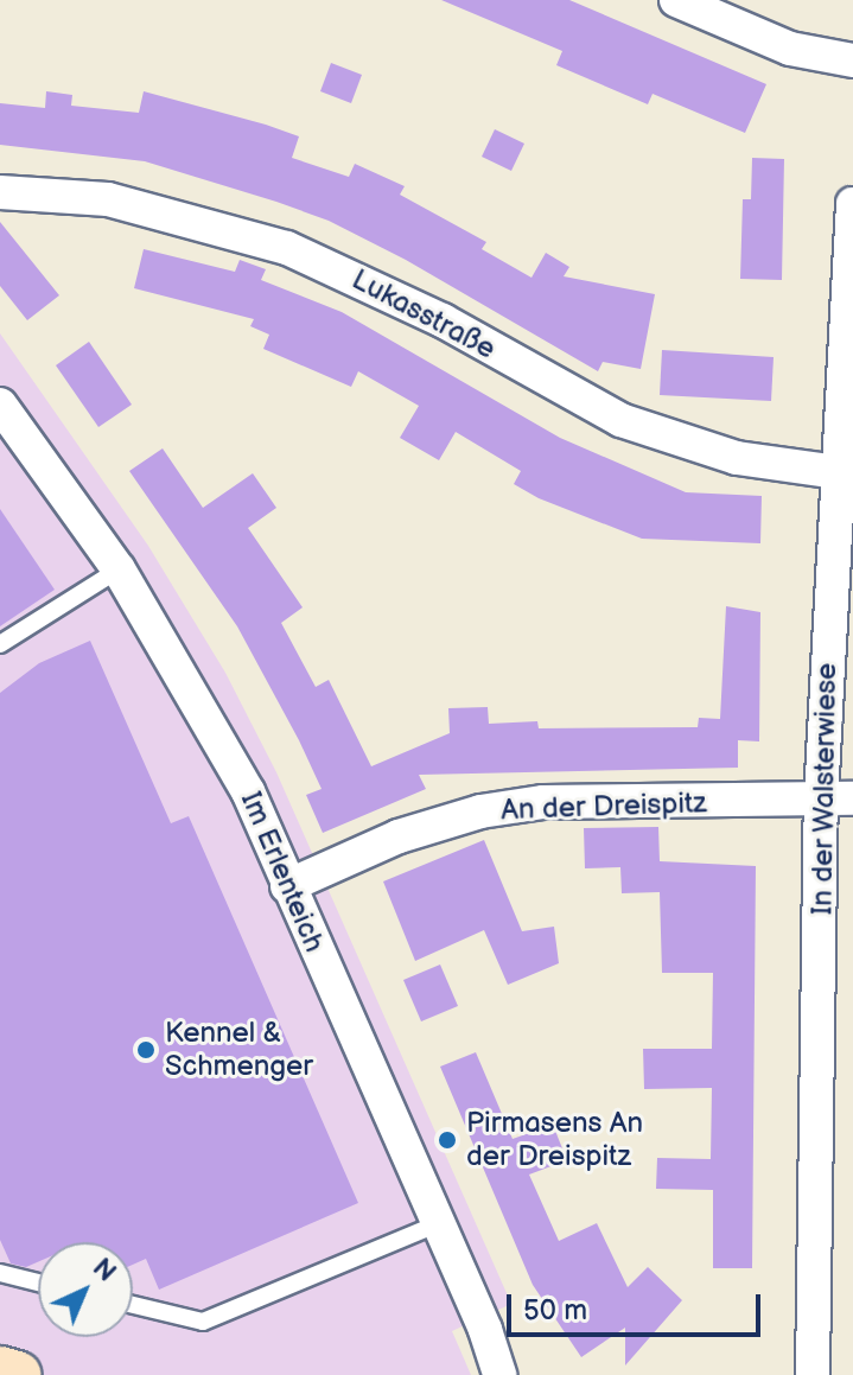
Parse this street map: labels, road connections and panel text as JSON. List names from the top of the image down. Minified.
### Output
{"streets":{"street":["Lukasstraße","In der Walsterwiese","An der Dreispitz","Im Erlenteich"]},"crossings":[["Lukasstraße","In der Walsterwiese"],["In der Walsterwiese","An der Dreispitz"],["An der Dreispitz","Im Erlenteich"]],"places":["Kennel & Schmenger","Pirmasens An der Dreispitz"],"scale_bar":"50 m","north":"top right"}
